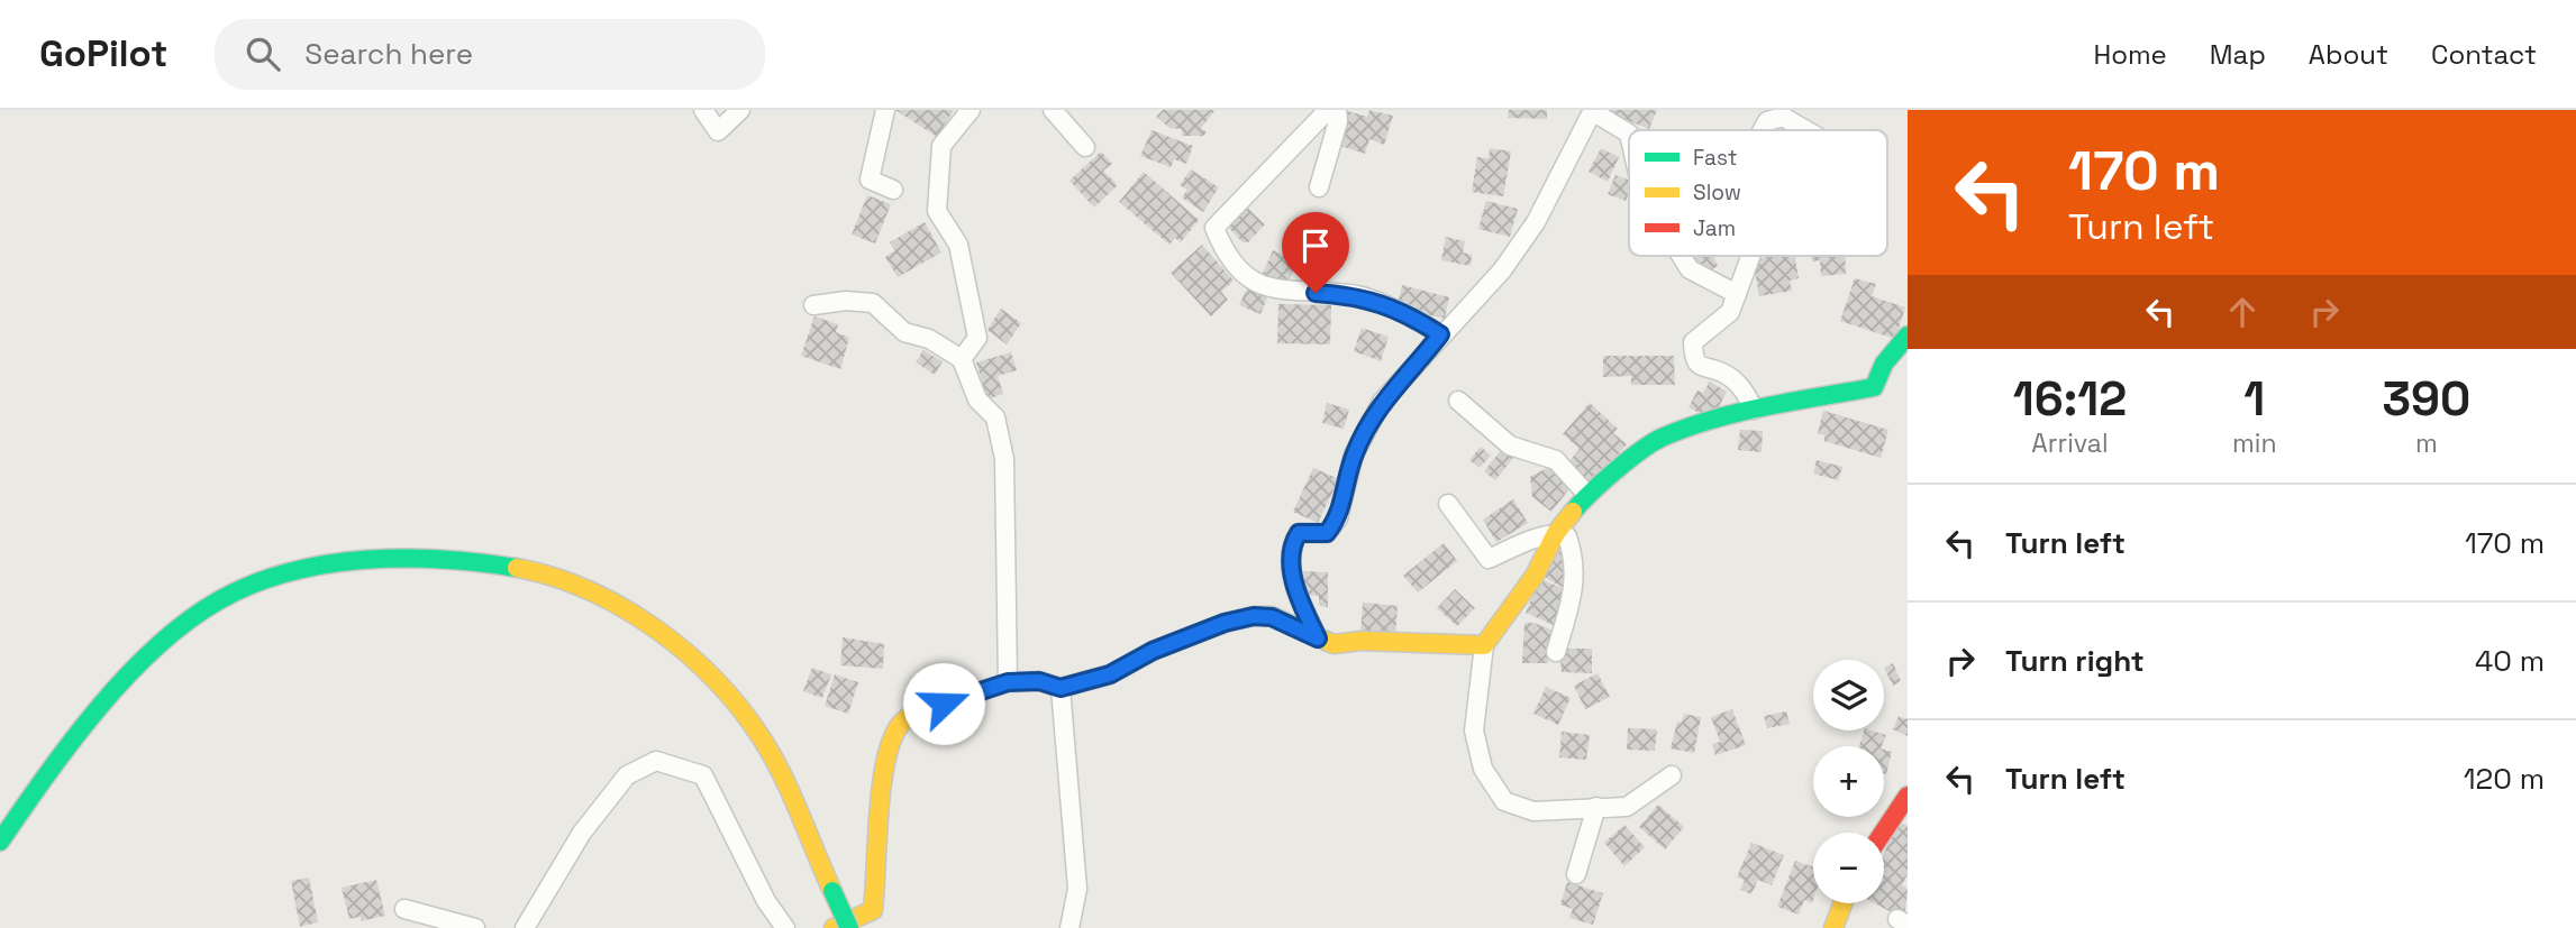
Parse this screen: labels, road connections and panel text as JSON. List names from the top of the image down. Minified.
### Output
{"legend":["Fast","Slow","Jam"],"page":{"header":"GoPilot","search":"Search here","nav":["Home","Map","About","Contact"],"turn":["170 m","Turn left"],"eta":["16:12","Arrival","1","min","390","m"],"list":[{"name":"Turn left","value":"170 m"},{"name":"Turn right","value":"40 m"},{"name":"Turn left","value":"120 m"}],"map_buttons":["+","−"]}}
